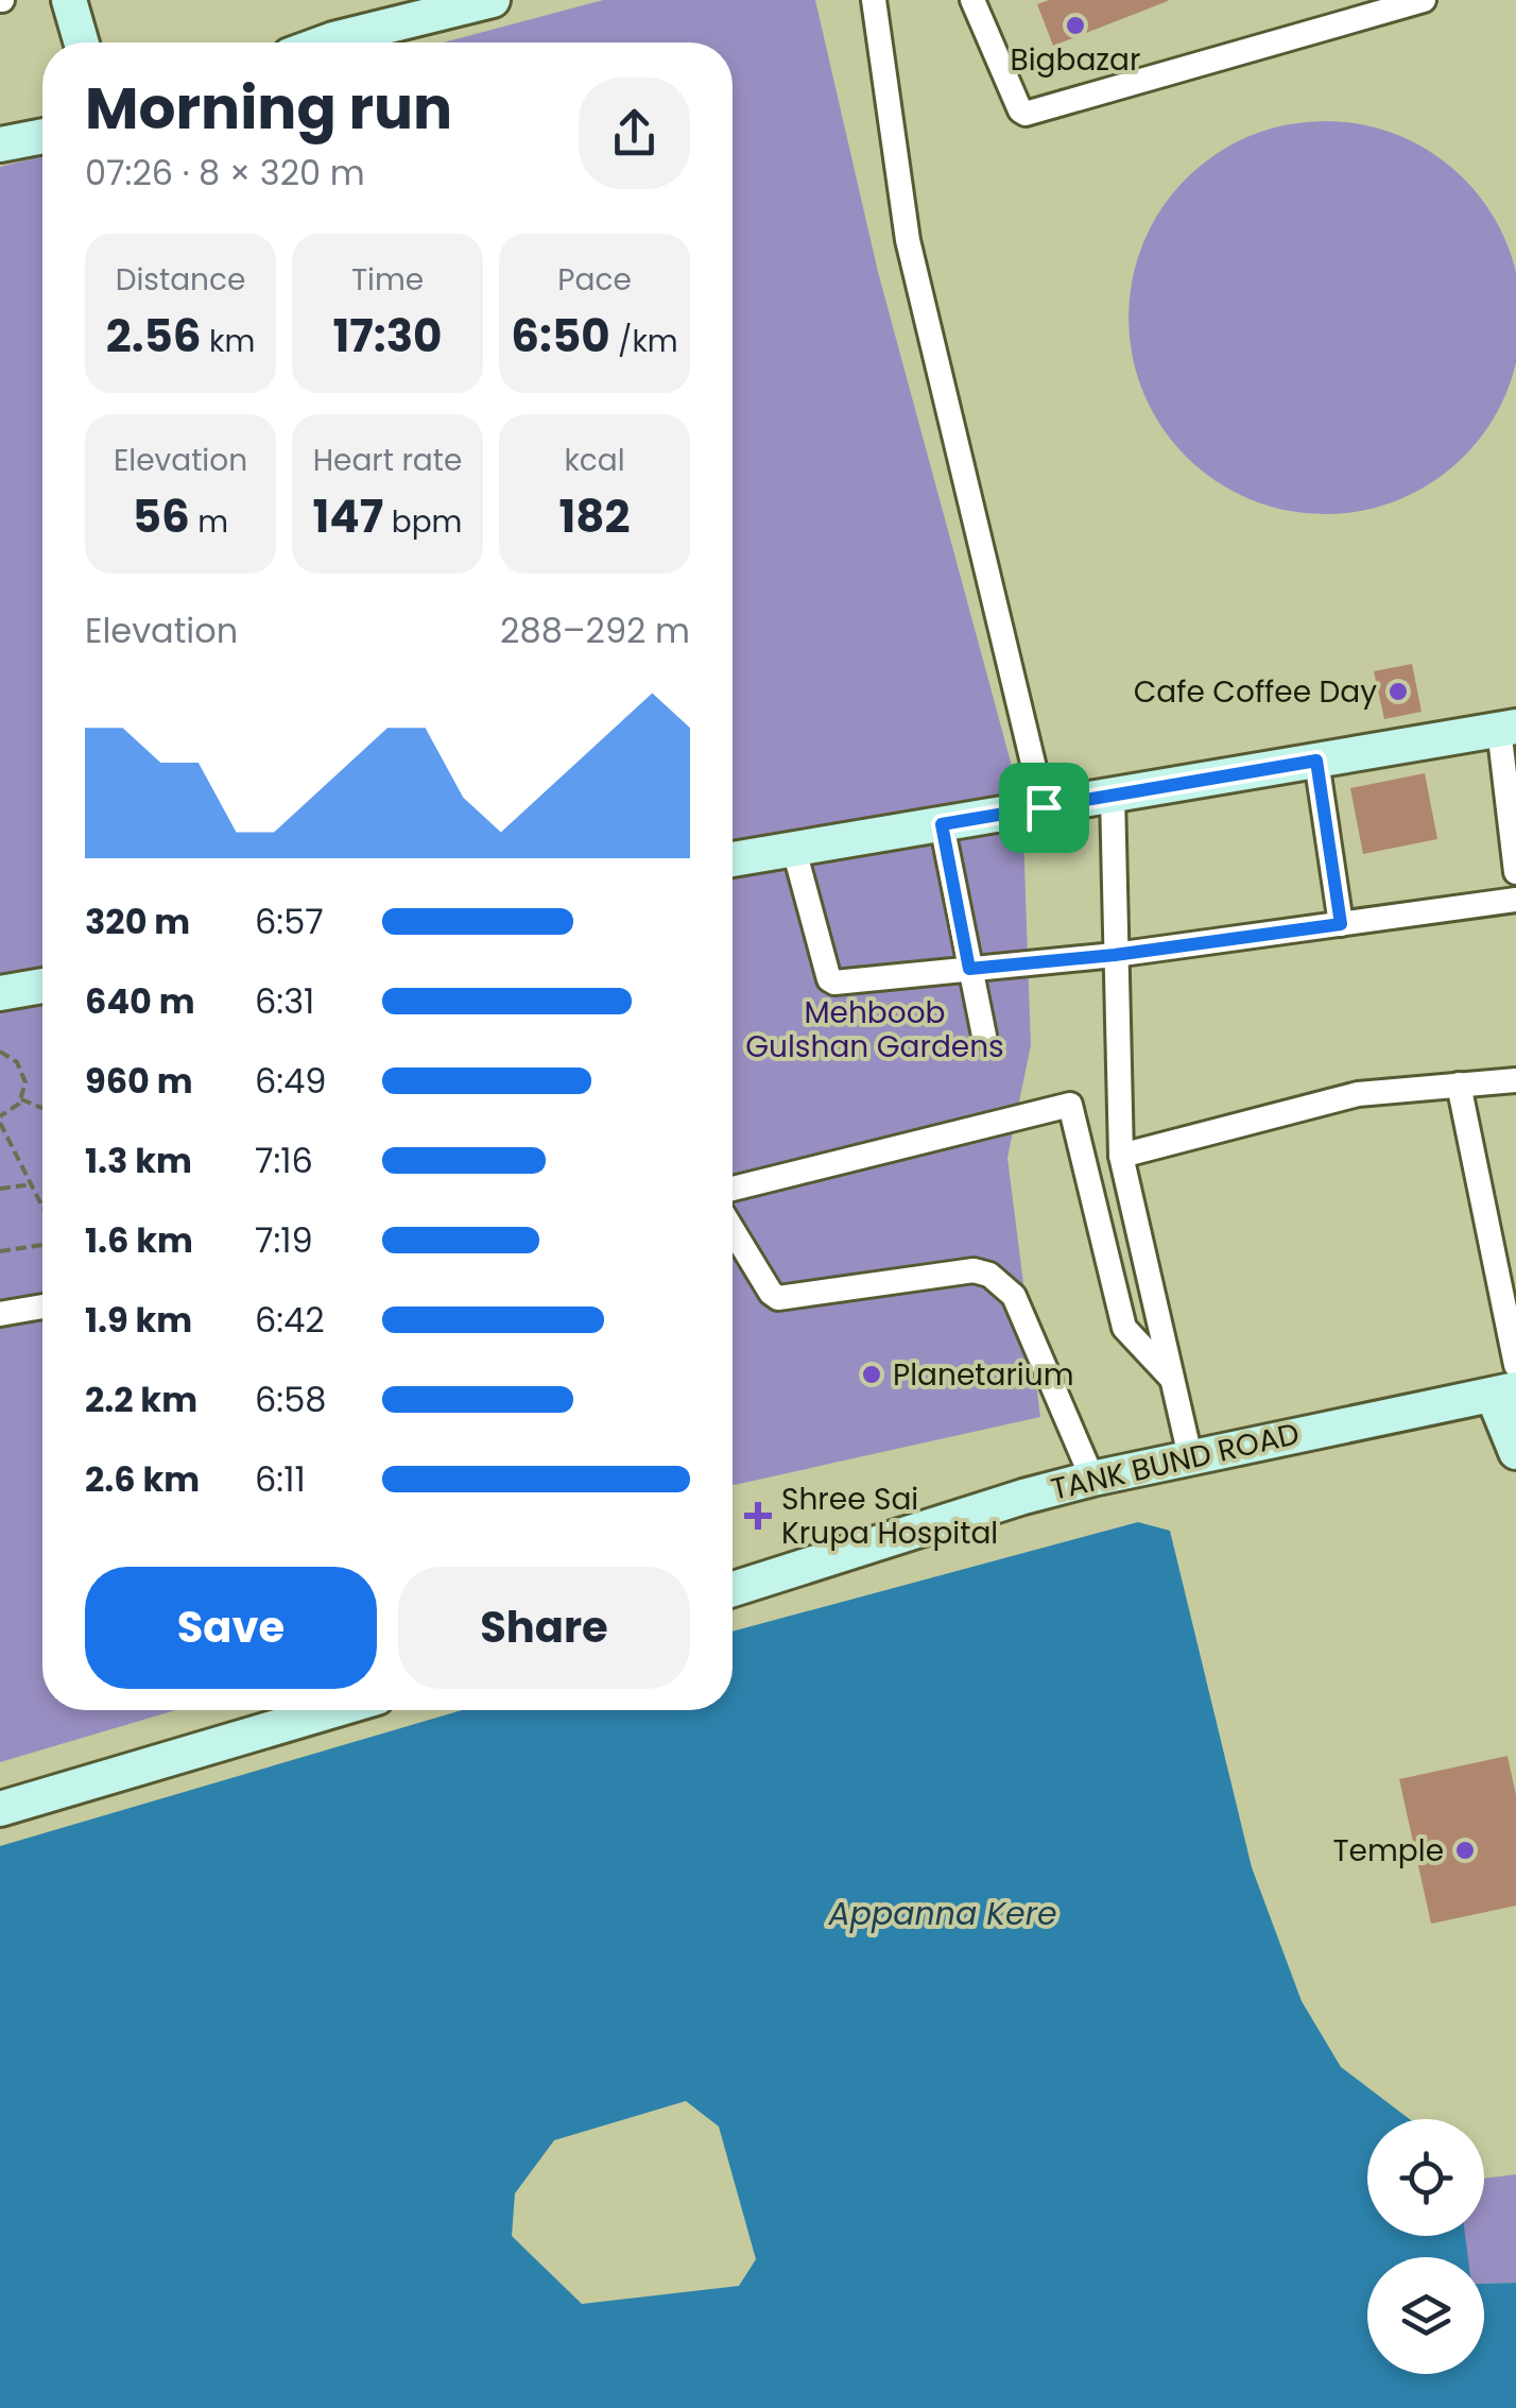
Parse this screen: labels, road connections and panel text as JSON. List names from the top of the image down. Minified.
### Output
{"streets":{"street":["TANK BUND ROAD"]},"water":["Appanna Kere"],"parks":["Mehboob Gulshan Gardens"],"places":{"other":["Bigbazar","Cafe Coffee Day","Planetarium","Temple"],"health":["Shree Sai Krupa Hospital"]},"page":{"heading":["Morning run","07:26 · 8 × 320 m"],"stats":[["Distance","2.56 km"],["Time","17:30"],["Pace","6:50 /km"],["Elevation","56 m"],["Heart rate","147 bpm"],["kcal","182"]],"chart":["Elevation","288–292 m"],"list":[{"name":"320 m","note":"6:57"},{"name":"640 m","note":"6:31"},{"name":"960 m","note":"6:49"},{"name":"1.3 km","note":"7:16"},{"name":"1.6 km","note":"7:19"},{"name":"1.9 km","note":"6:42"},{"name":"2.2 km","note":"6:58"},{"name":"2.6 km","note":"6:11"}],"buttons":["Save","Share"]}}
